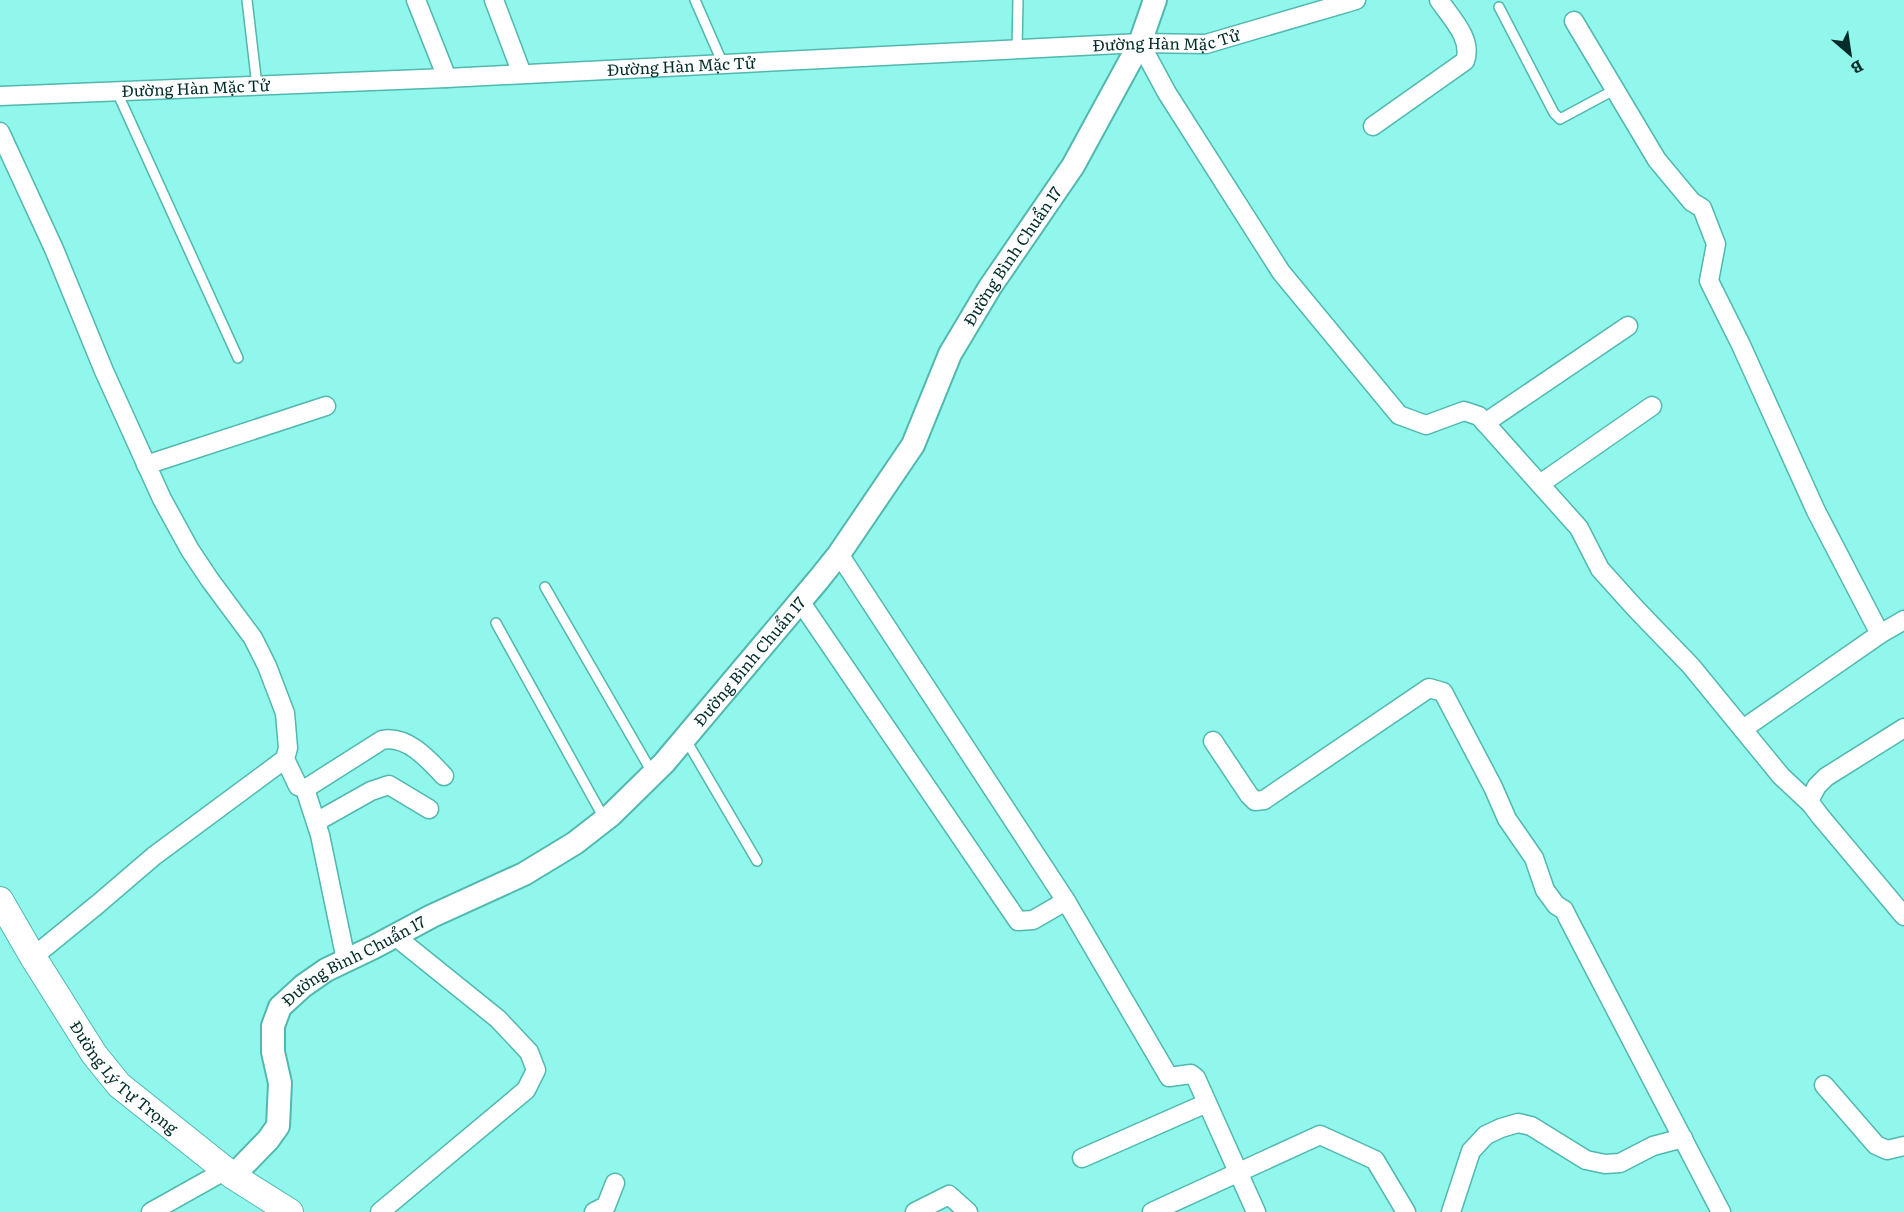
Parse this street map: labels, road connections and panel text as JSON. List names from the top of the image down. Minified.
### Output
{"streets":{"main road":["Đường Lý Tự Trọng"],"street":["Đường Hàn Mặc Tử","Đường Bình Chuẩn 17"]},"crossings":[["Đường Hàn Mặc Tử","Đường Bình Chuẩn 17"],["Đường Bình Chuẩn 17","Đường Lý Tự Trọng"]],"north":"bottom right"}
